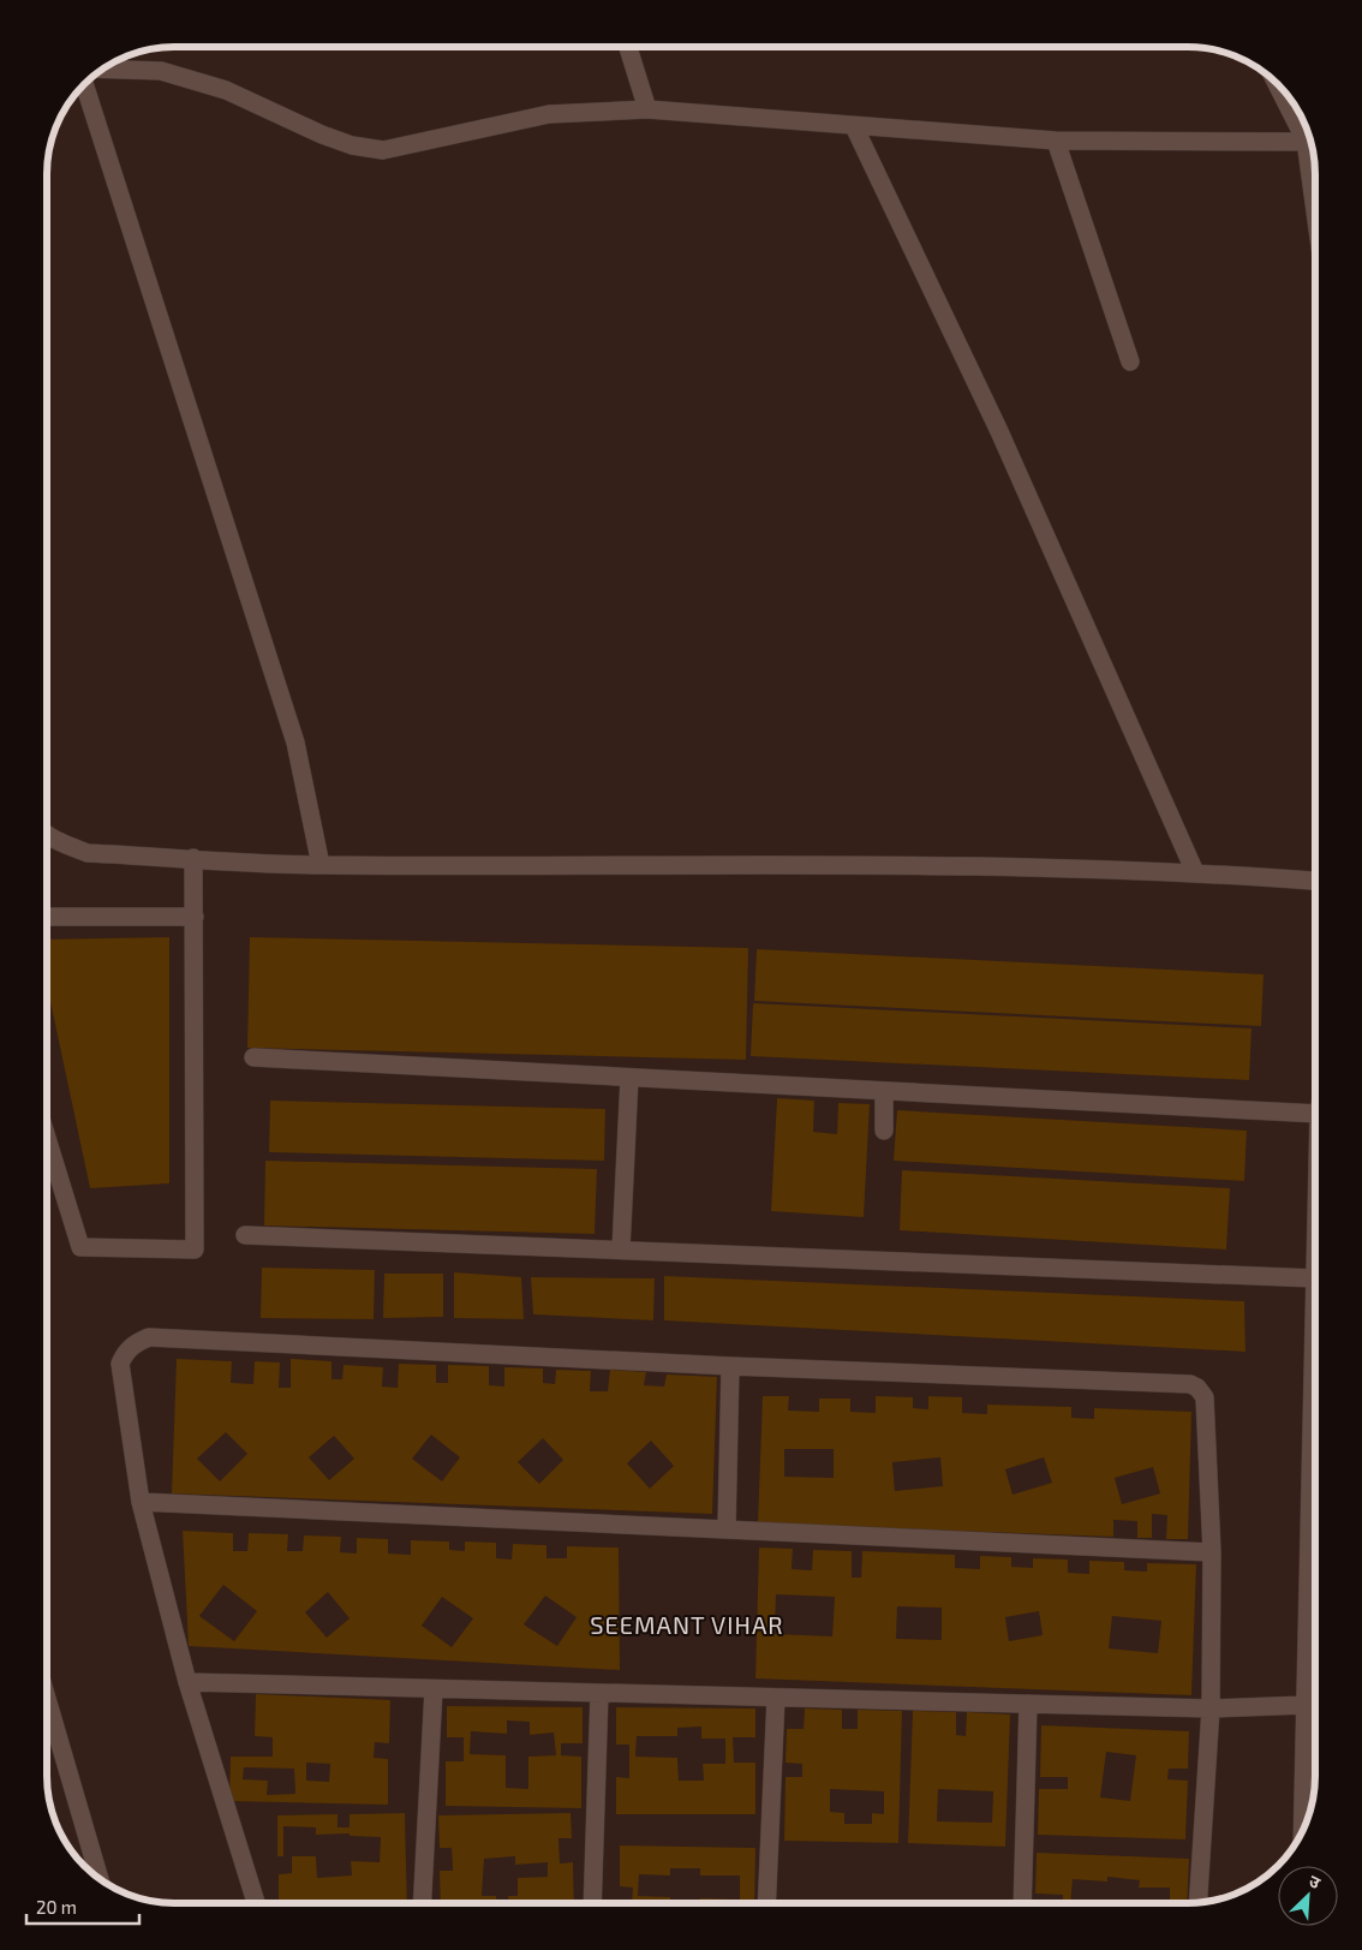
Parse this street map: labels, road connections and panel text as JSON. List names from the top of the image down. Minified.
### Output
{"districts":["SEEMANT VIHAR"],"scale_bar":"20 m","north":"top right"}
